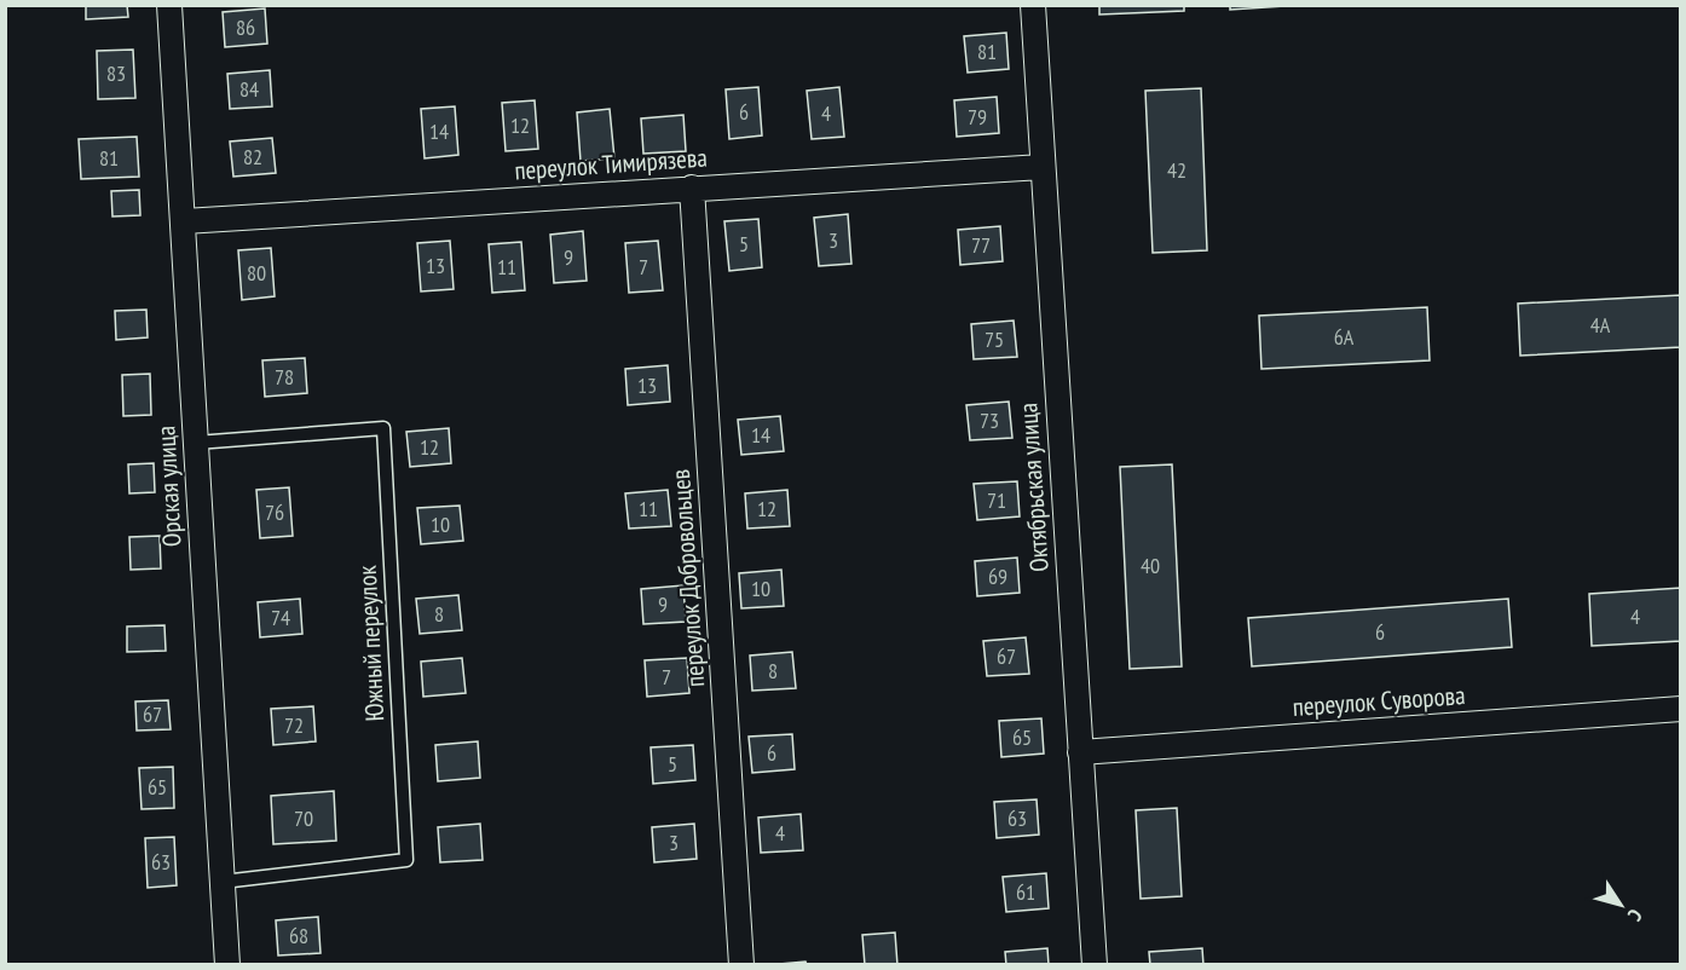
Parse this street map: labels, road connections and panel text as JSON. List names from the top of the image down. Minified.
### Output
{"streets":{"street":["переулок Тимирязева","Орская улица","Октябрьская улица","переулок Добровольцев","переулок Суворова"],"lane":["Южный переулок"]},"crossings":[["переулок Тимирязева","Орская улица"],["переулок Тимирязева","Октябрьская улица"],["переулок Тимирязева","переулок Добровольцев"],["Орская улица","Южный переулок"],["Октябрьская улица","переулок Суворова"]],"house_numbers":["86","81","83","84","6","4","79","12","14","82","81","42","3","5","77","9","13","11","7","80","4А","6А","75","78","13","73","14","12","71","11","12","76","10","40","69","10","9","8","4","74","6","67","8","7","67","72","65","6","5","65","70","63","4","3","63","61","68"],"north":"bottom right"}
